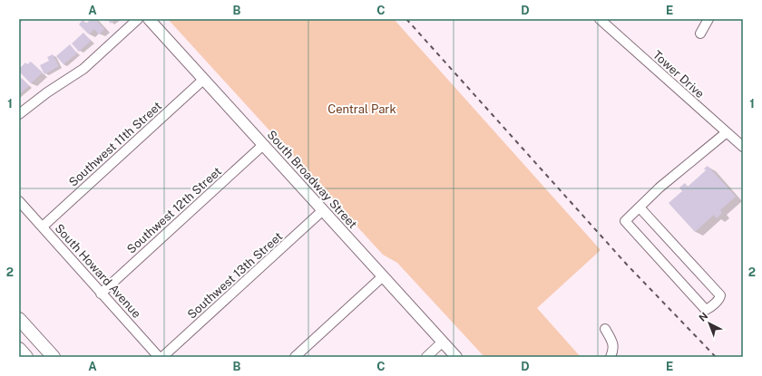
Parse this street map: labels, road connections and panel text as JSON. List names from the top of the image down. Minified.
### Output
{"streets":{"main road":["South Broadway Street"],"street":["Tower Drive","Southwest 11th Street","Southwest 12th Street","South Howard Avenue","Southwest 13th Street"]},"crossings":[["Southwest 11th Street","South Broadway Street"],["Southwest 11th Street","South Howard Avenue"],["South Broadway Street","Southwest 12th Street"],["South Broadway Street","Southwest 13th Street"],["Southwest 12th Street","South Howard Avenue"]],"parks":["Central Park"],"north":"top left","grid":{"columns":["A","B","C","D","E"],"rows":["1","2"]}}
